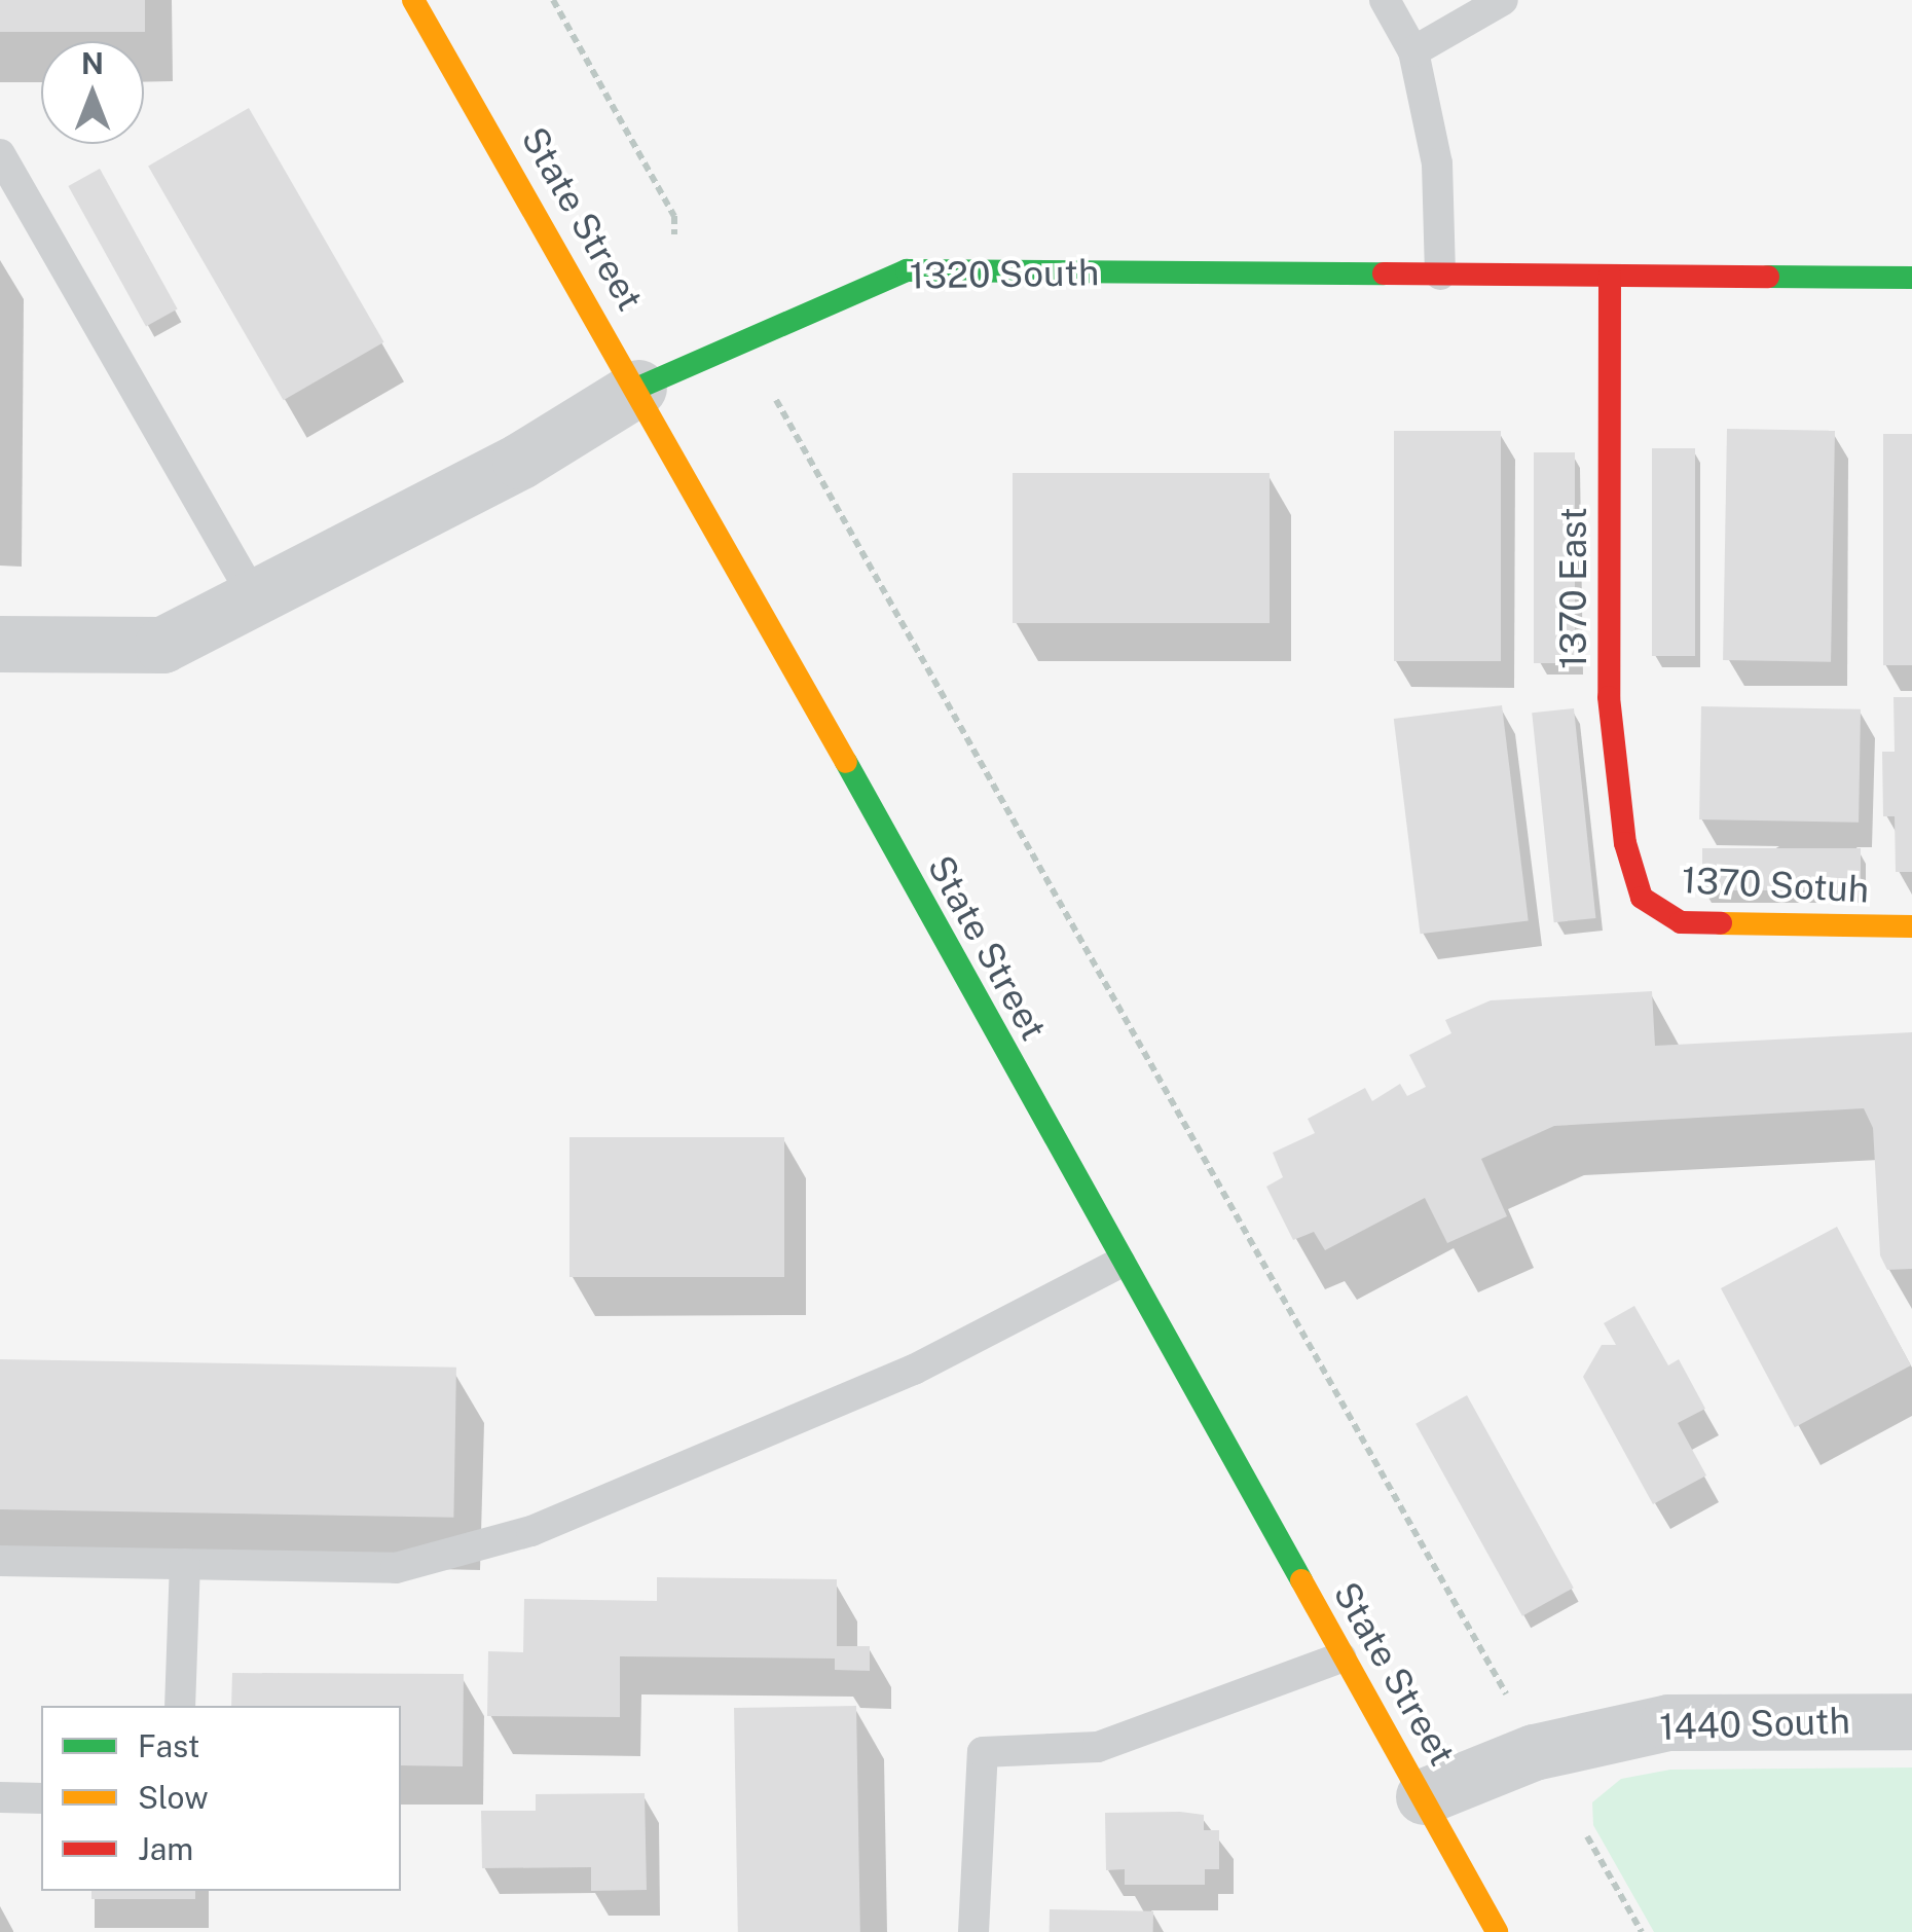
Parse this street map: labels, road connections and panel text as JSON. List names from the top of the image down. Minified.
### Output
{"streets":{"main road":["State Street","1320 South","1370 East","1370 Sotuh"],"street":["1440 South"]},"crossings":[["State Street","1320 South"],["State Street","1440 South"],["1320 South","1370 East"],["1370 East","1370 Sotuh"]],"legend":["Fast","Slow","Jam"],"north":"top"}
